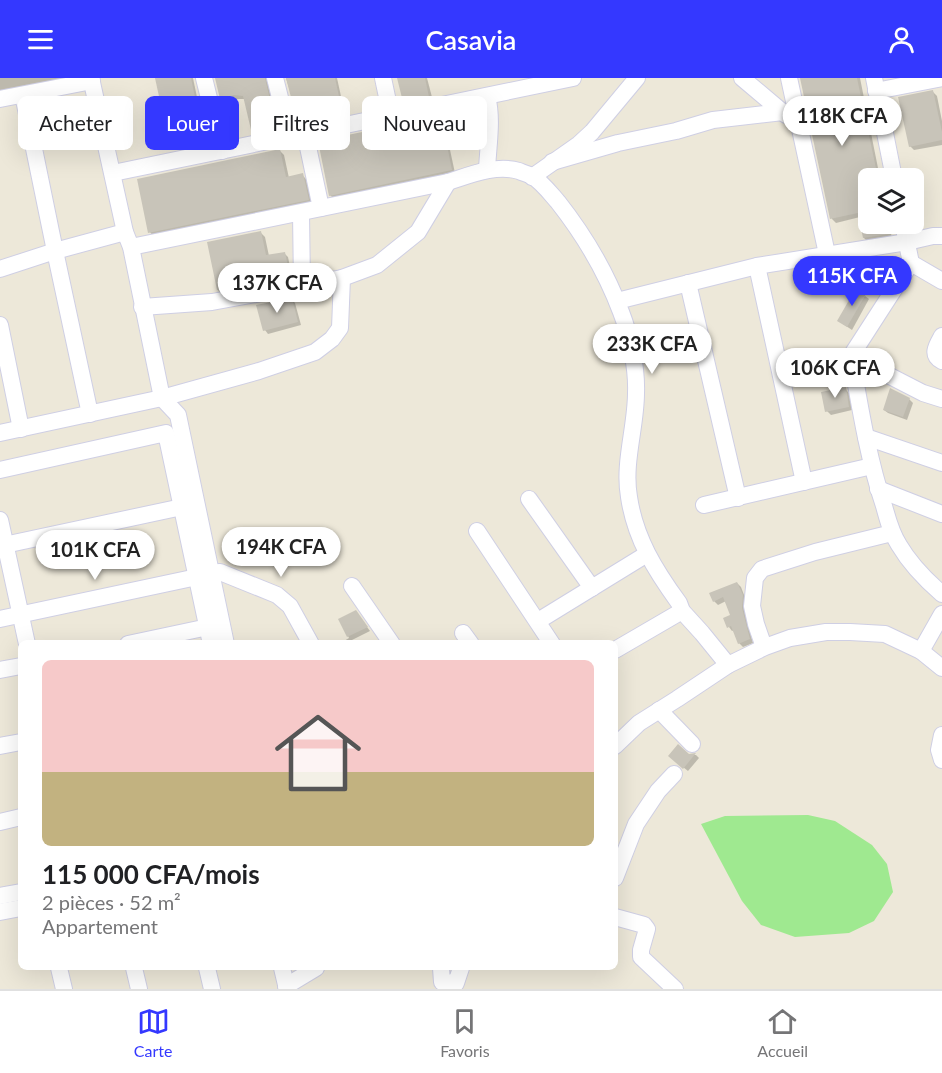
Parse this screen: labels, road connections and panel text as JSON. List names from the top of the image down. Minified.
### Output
{"page":{"header":"Casavia","price":["118K CFA","115K CFA","137K CFA","233K CFA","106K CFA","194K CFA","101K CFA"],"chip":["Acheter","Louer","Filtres","Nouveau"],"list":[{"name":"115 000 CFA/mois","note":"2 pièces · 52 m² · Appartement"}],"tabs":["Carte","Favoris","Accueil"]}}
